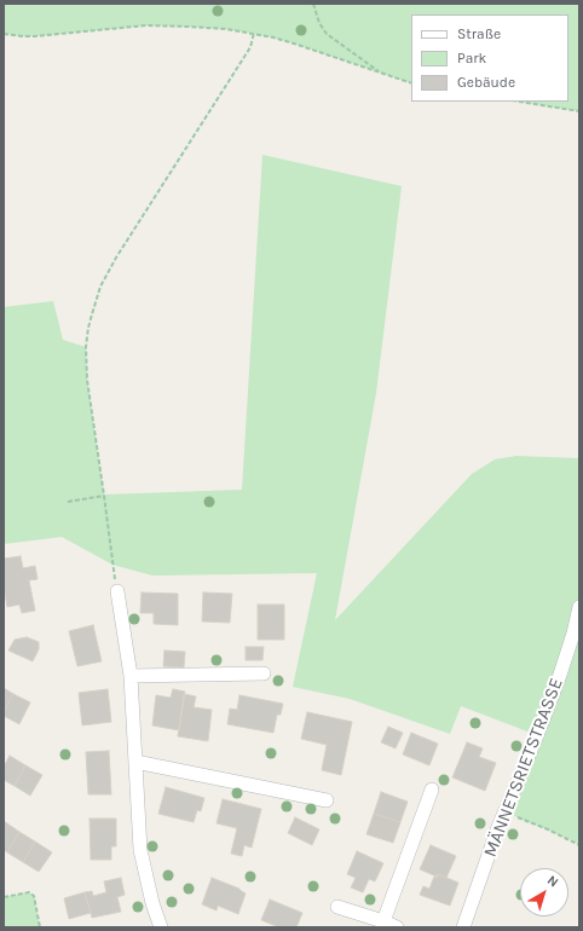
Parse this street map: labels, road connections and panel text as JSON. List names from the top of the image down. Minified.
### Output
{"streets":{"street":["MÄNNETSRIETSTRASSE"]},"legend":["Straße","Park","Gebäude"],"north":"top right"}
